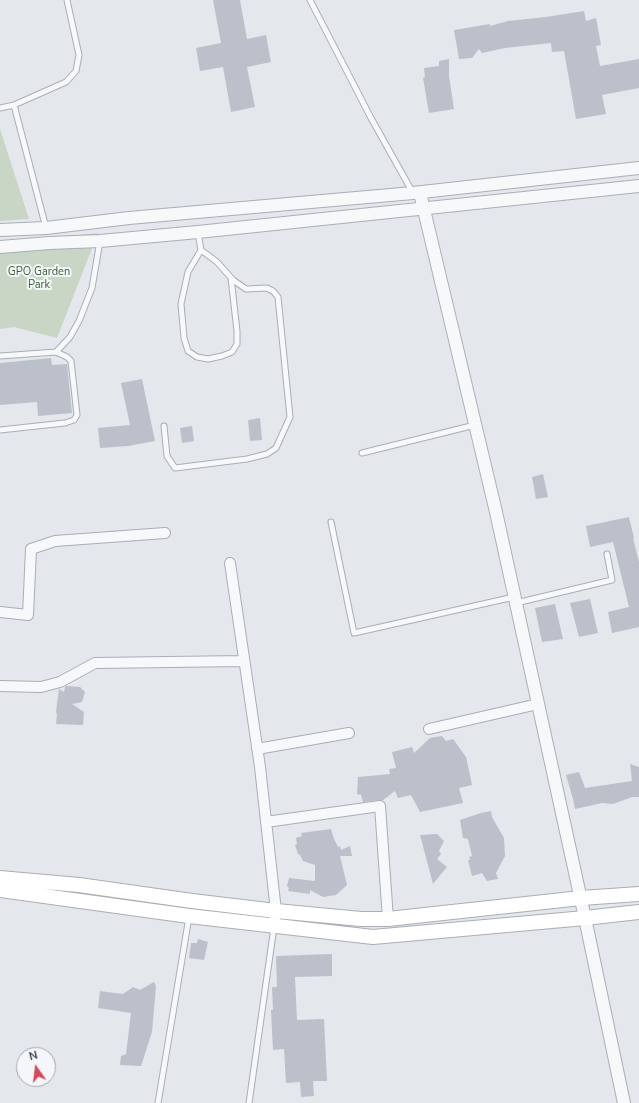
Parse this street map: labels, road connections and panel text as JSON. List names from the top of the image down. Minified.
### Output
{"parks":["GPO Garden Park"],"north":"top"}
